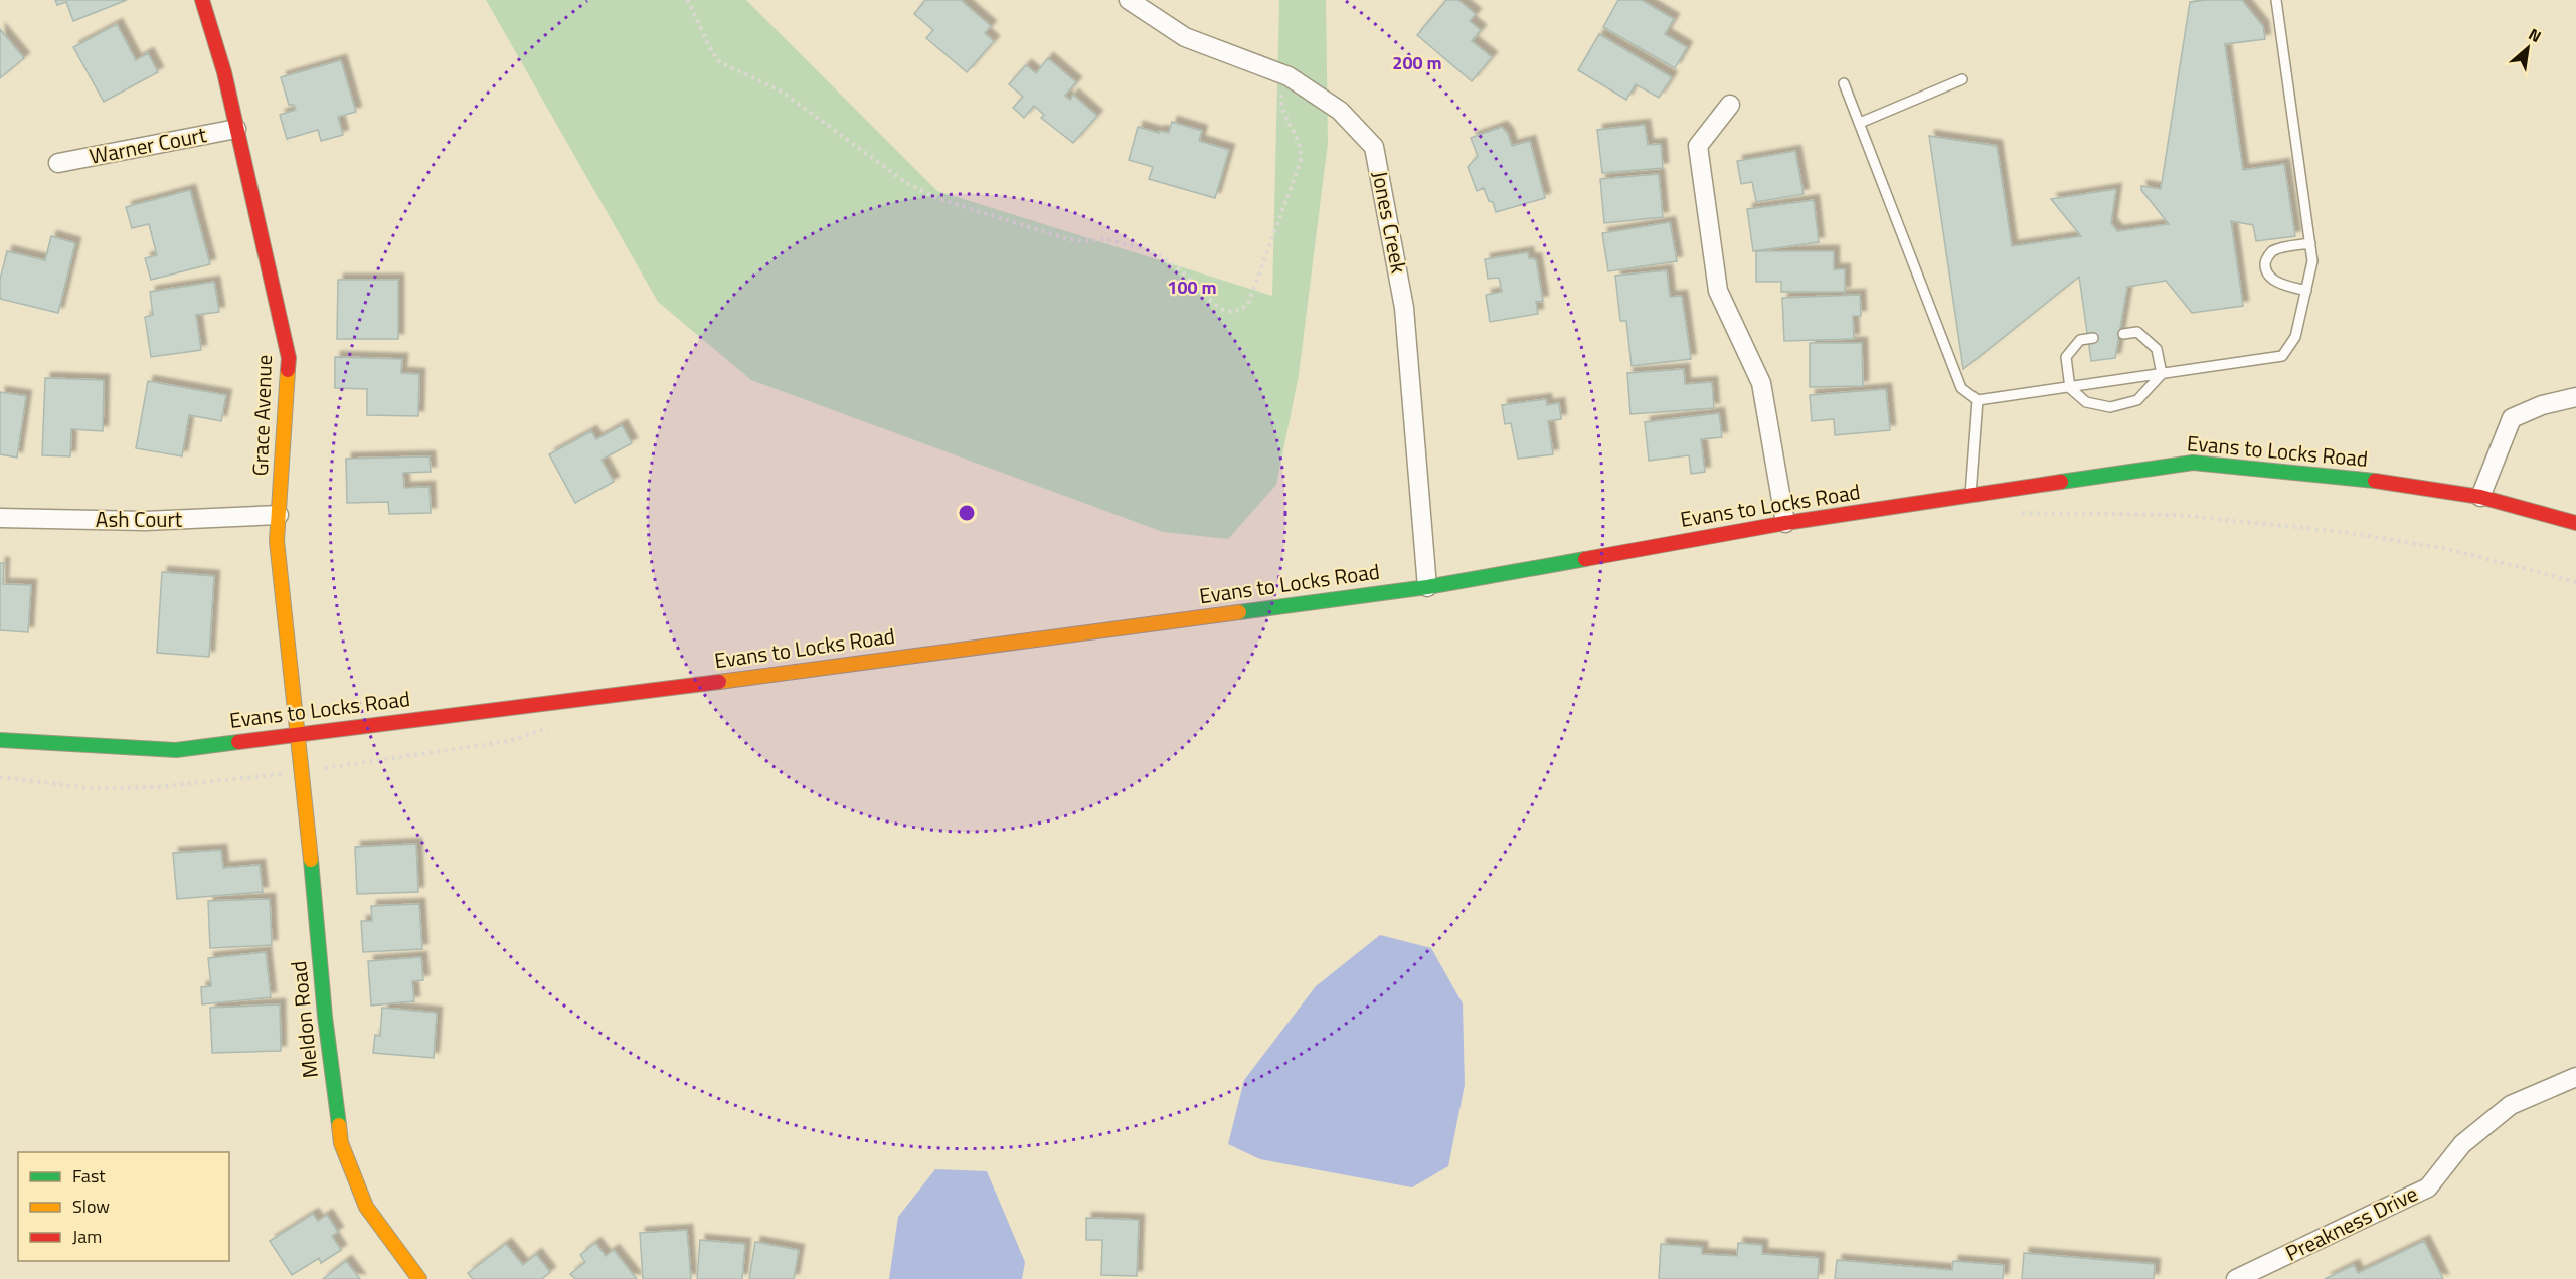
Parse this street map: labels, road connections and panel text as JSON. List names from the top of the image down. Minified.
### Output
{"streets":{"street":["Warner Court","Jones Creek","Grace Avenue","Evans to Locks Road","Ash Court","Meldon Road","Preakness Drive"]},"crossings":[["Warner Court","Grace Avenue"],["Jones Creek","Evans to Locks Road"],["Grace Avenue","Evans to Locks Road"],["Grace Avenue","Ash Court"],["Grace Avenue","Meldon Road"],["Evans to Locks Road","Meldon Road"]],"legend":["Fast","Slow","Jam"],"north":"top right","rings":["200 m","100 m"]}
